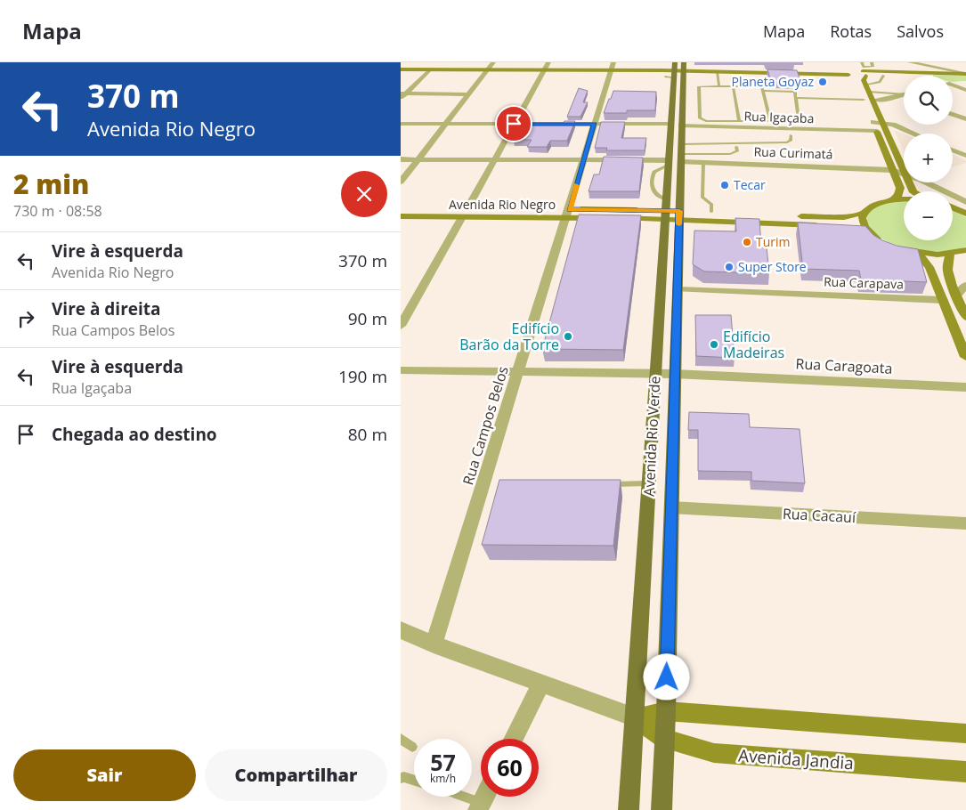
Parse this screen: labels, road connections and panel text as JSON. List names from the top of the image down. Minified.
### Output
{"streets":{"main road":["Avenida Rio Verde"],"street":["Rua Igaçaba","Rua Curimatá","Avenida Rio Negro","Rua Carapava","Rua Caragoata","Rua Campos Belos","Rua Cacauí","Avenida Jandia"]},"crossings":[["Rua Igaçaba","Avenida Rio Verde"],["Rua Curimatá","Avenida Rio Verde"],["Avenida Rio Negro","Rua Campos Belos"],["Avenida Rio Negro","Avenida Rio Verde"],["Rua Carapava","Avenida Rio Verde"],["Rua Caragoata","Rua Campos Belos"],["Rua Caragoata","Avenida Rio Verde"],["Rua Campos Belos","Avenida Jandia"],["Avenida Rio Verde","Rua Cacauí"],["Avenida Rio Verde","Avenida Jandia"]],"places":["Planeta Goyaz","Tecar","Turim","Super Store","Edifício Barão da Torre","Edifício Madeiras"],"page":{"header":"Mapa","nav":["Mapa","Rotas","Salvos"],"turn":["370 m","Avenida Rio Negro"],"map_buttons":["+","−"],"heading":["2 min","730 m · 08:58"],"list":[{"name":"Vire à esquerda","note":"Avenida Rio Negro","value":"370 m"},{"name":"Vire à direita","note":"Rua Campos Belos","value":"90 m"},{"name":"Vire à esquerda","note":"Rua Igaçaba","value":"190 m"},{"name":"Chegada ao destino","value":"80 m"}],"speed":"57 km/h","limit":"60","buttons":["Sair","Compartilhar"]}}
